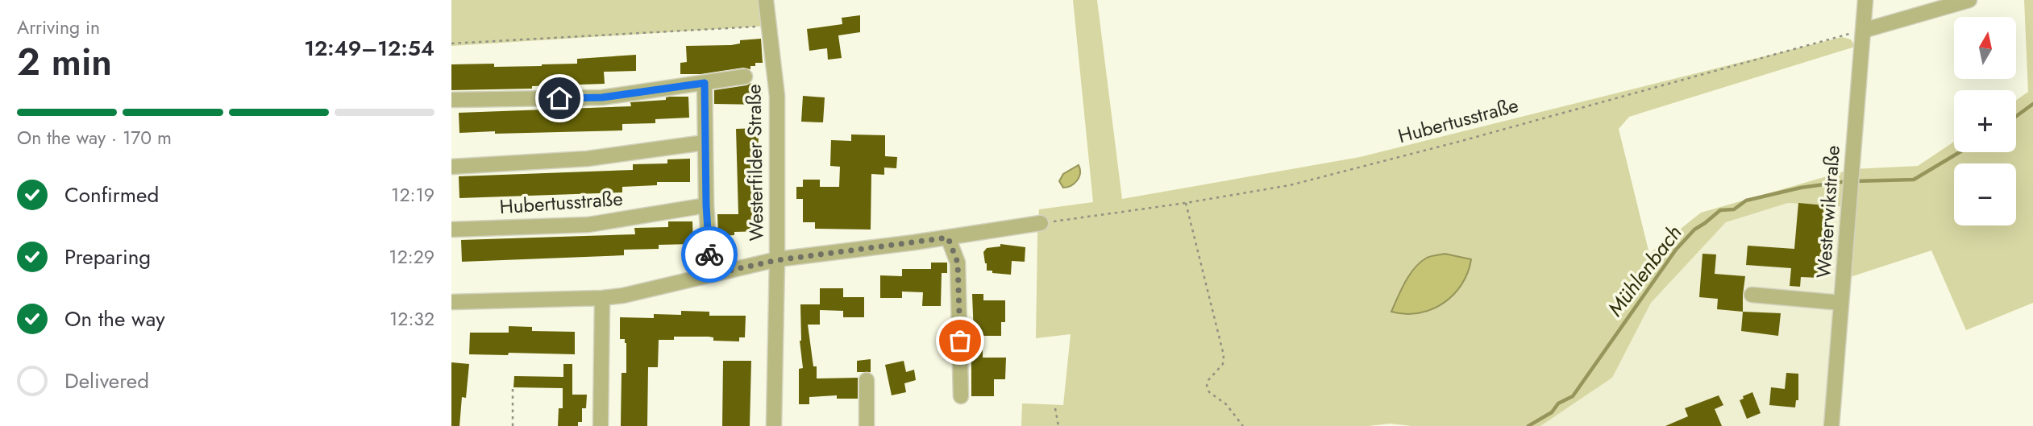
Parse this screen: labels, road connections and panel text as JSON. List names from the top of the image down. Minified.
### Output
{"streets":{"street":["Hubertusstraße","Westerfilder Straße","Westerwikstraße"]},"crossings":[["Hubertusstraße","Westerwikstraße"]],"water":["Mühlenbach"],"north":"top","page":{"heading":["2 min","Arriving in","12:49–12:54"],"map_buttons":["+","−"],"bar":"On the way · 170 m","list":[["Confirmed","12:19"],["Preparing","12:29"],["On the way","12:32"],"Delivered"]}}
